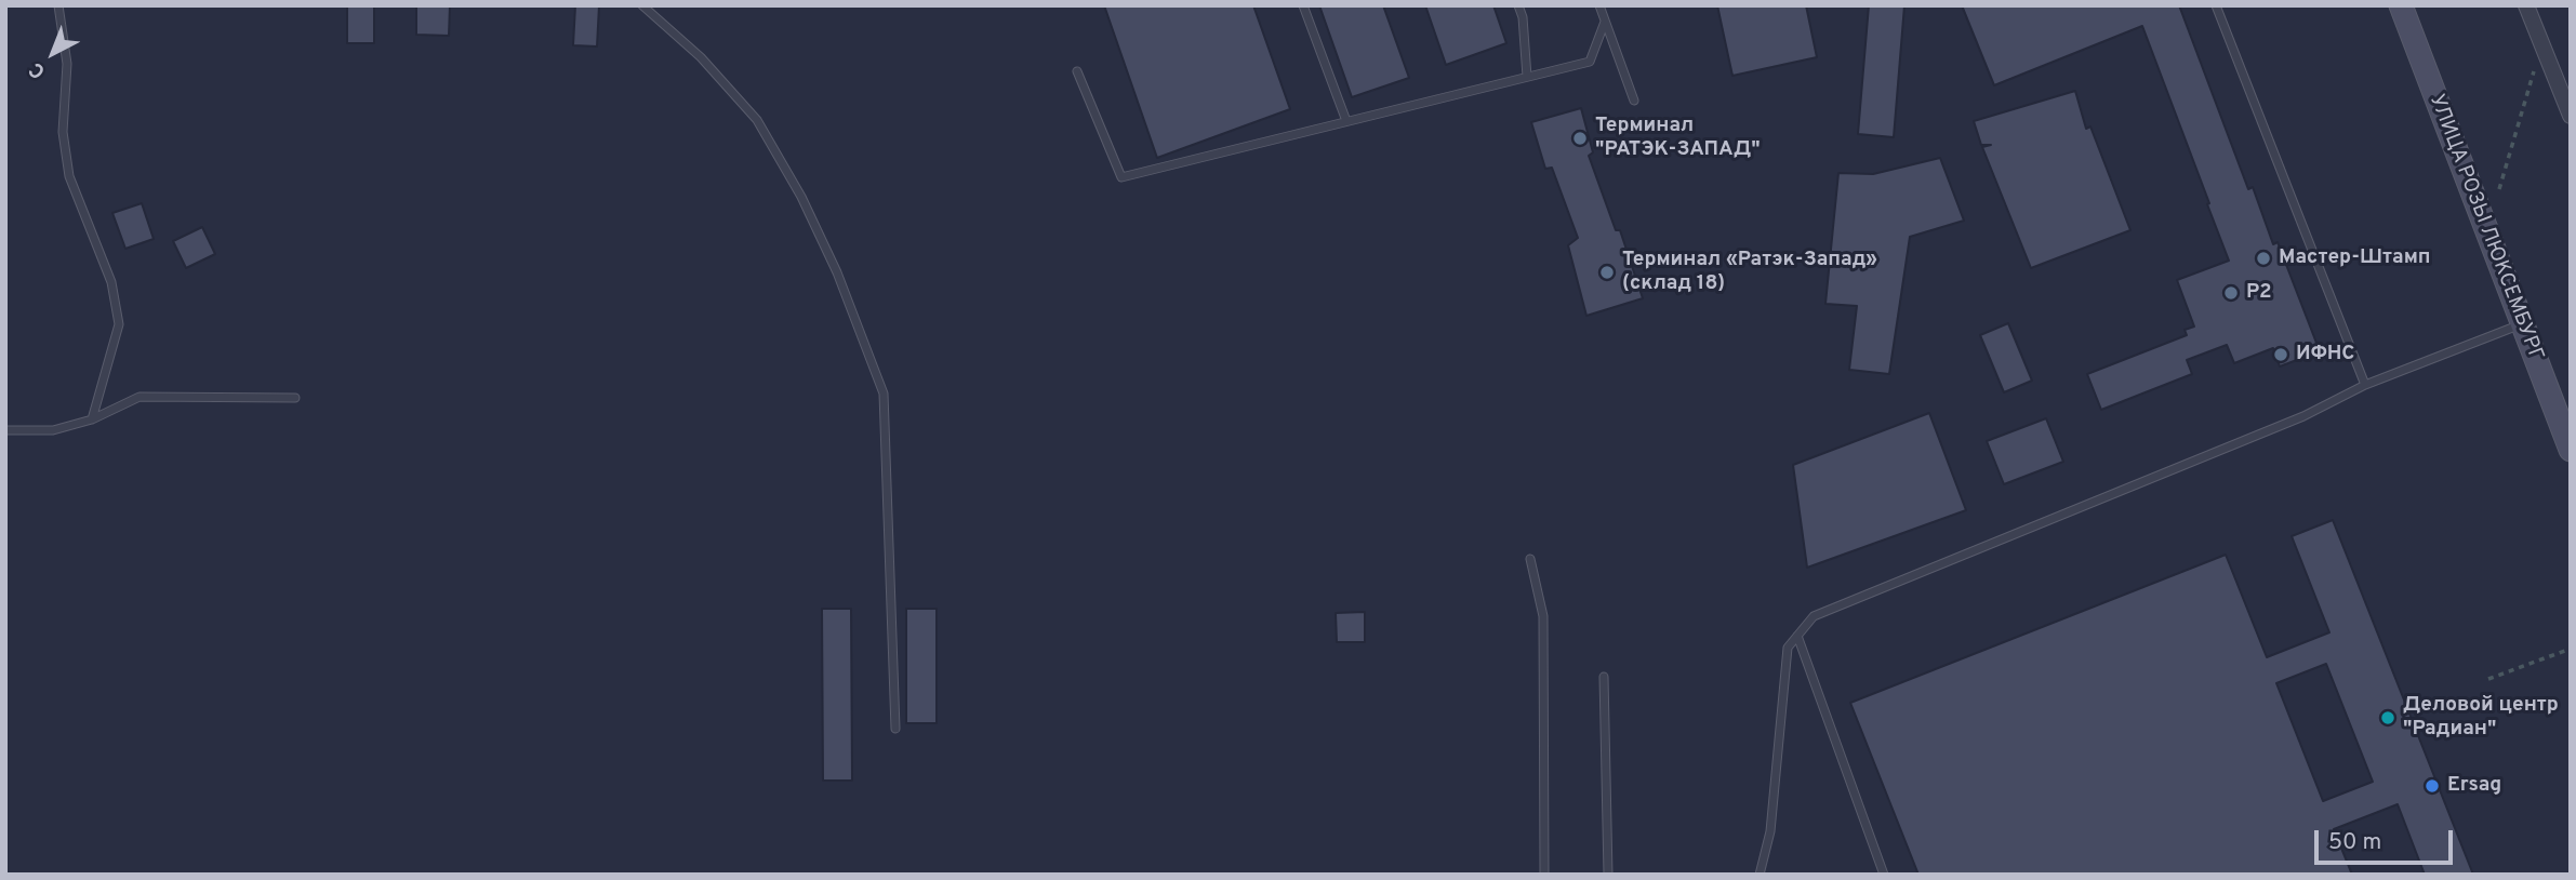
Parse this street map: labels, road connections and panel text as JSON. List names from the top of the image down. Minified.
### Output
{"streets":{"main road":["УЛИЦА РОЗЫ ЛЮКСЕМБУРГ"]},"places":["Терминал \"РАТЭК-ЗАПАД\"","Мастер-Штамп","Терминал «Ратэк-Запад» (склад 18)","Р2","ИФНС","Деловой центр \"Радиан\"","Ersag"],"scale_bar":"50 m","north":"bottom left"}
